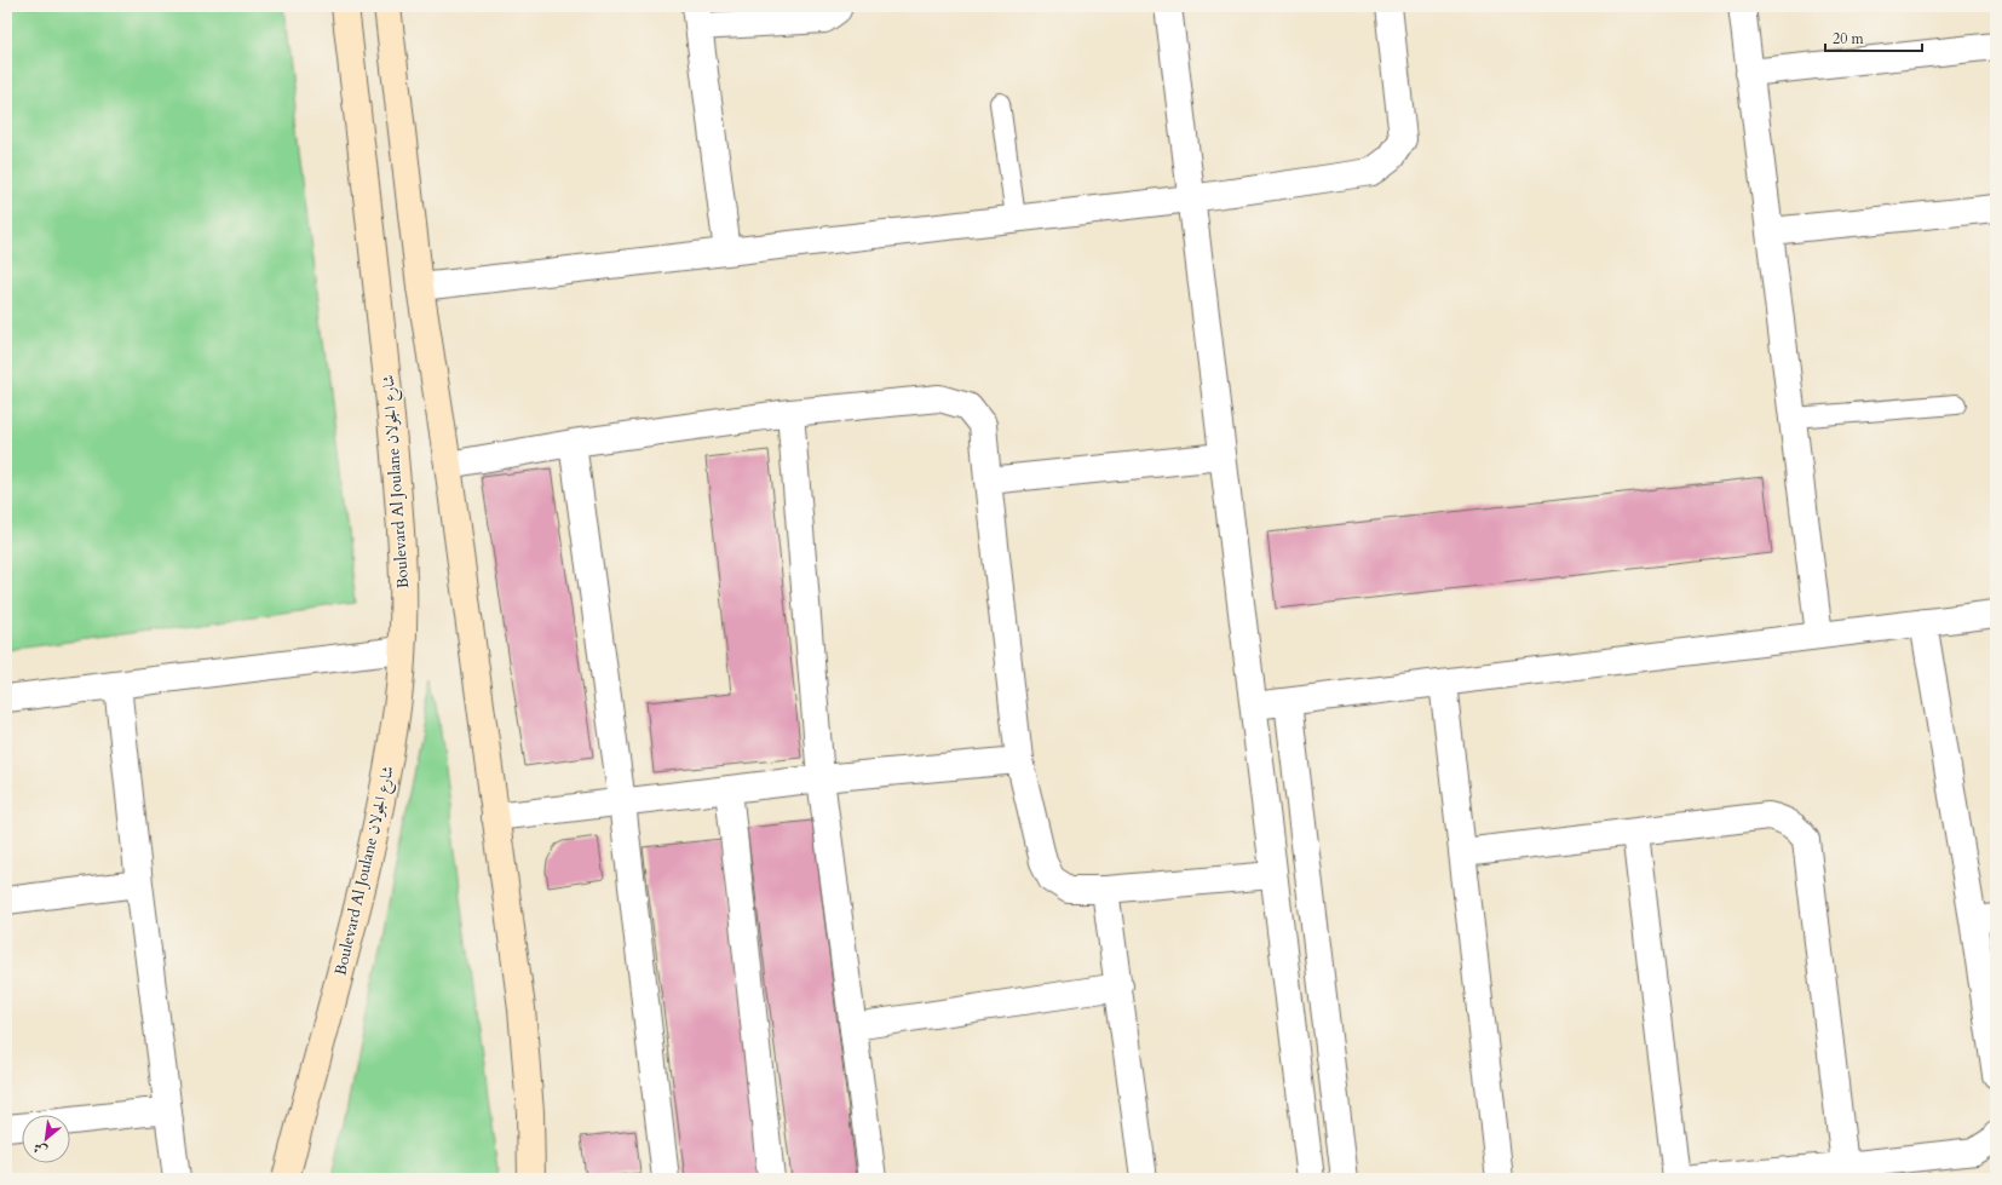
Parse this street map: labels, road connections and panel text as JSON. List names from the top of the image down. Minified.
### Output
{"streets":{"main road":["Boulevard Al Joulane شارع الجولان"]},"scale_bar":"20 m","north":"bottom left"}
